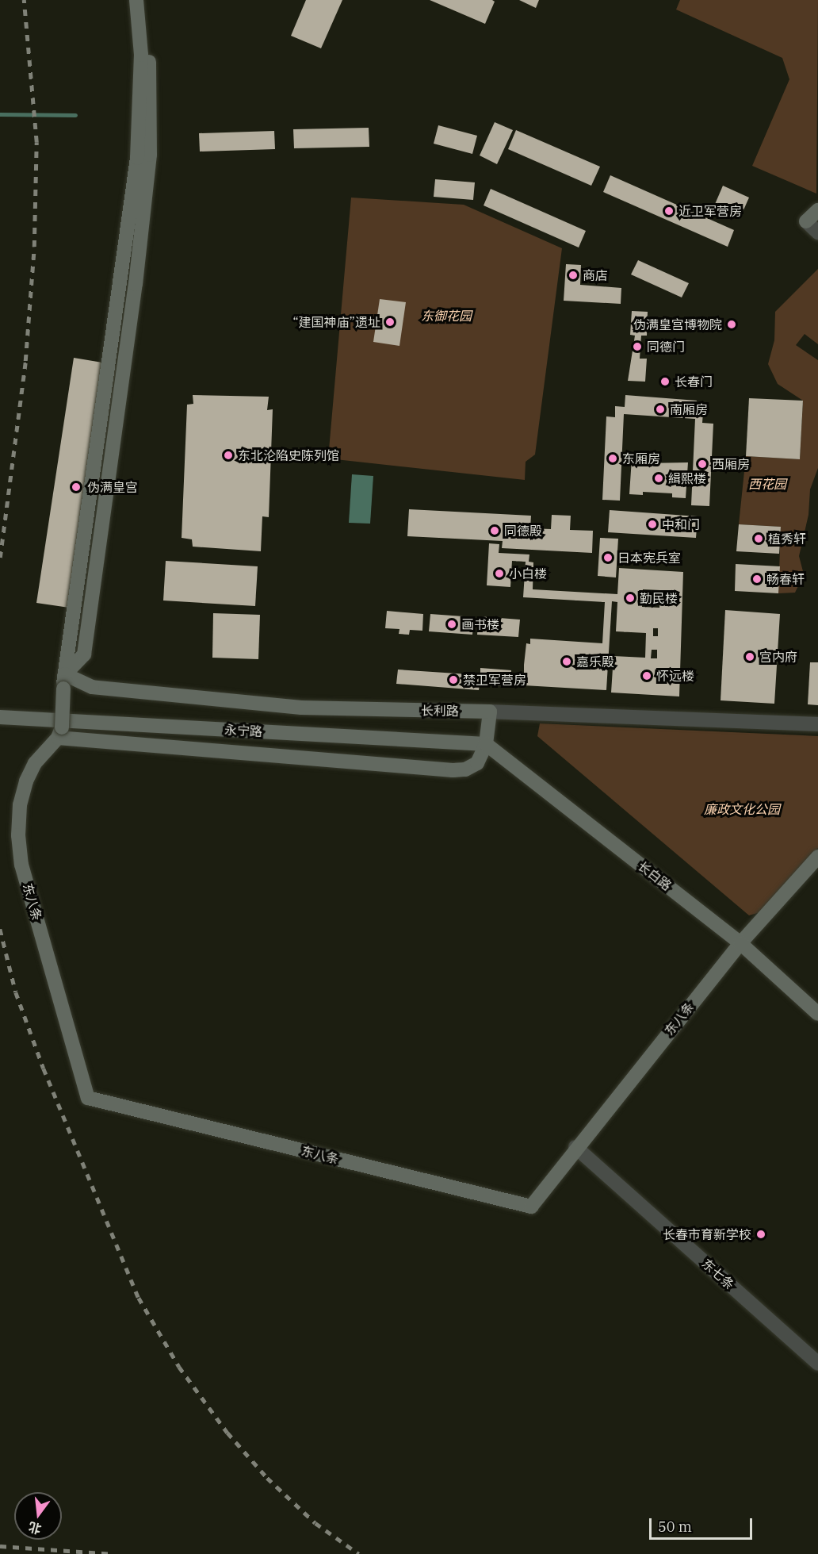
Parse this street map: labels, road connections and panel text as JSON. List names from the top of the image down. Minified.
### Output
{"streets":{"street":["长利路","永宁路","长白路","东八条","东七条"]},"crossings":[["永宁路","长白路"],["长白路","东八条"],["东八条","东七条"]],"parks":["东御花园","西花园","廉政文化公园"],"places":["近卫军营房","商店","“建国神庙”遗址","伪满皇宫博物院","同德门","长春门","南厢房","东北沦陷史陈列馆","东厢房","西厢房","緝熙楼","伪满皇宫","中和门","同德殿","植秀轩","日本宪兵室","小白楼","畅春轩","勤民楼","画书楼","宫内府","嘉乐殿","怀远楼","禁卫军营房","长春市育新学校"],"scale_bar":"50 m","north":"bottom"}
